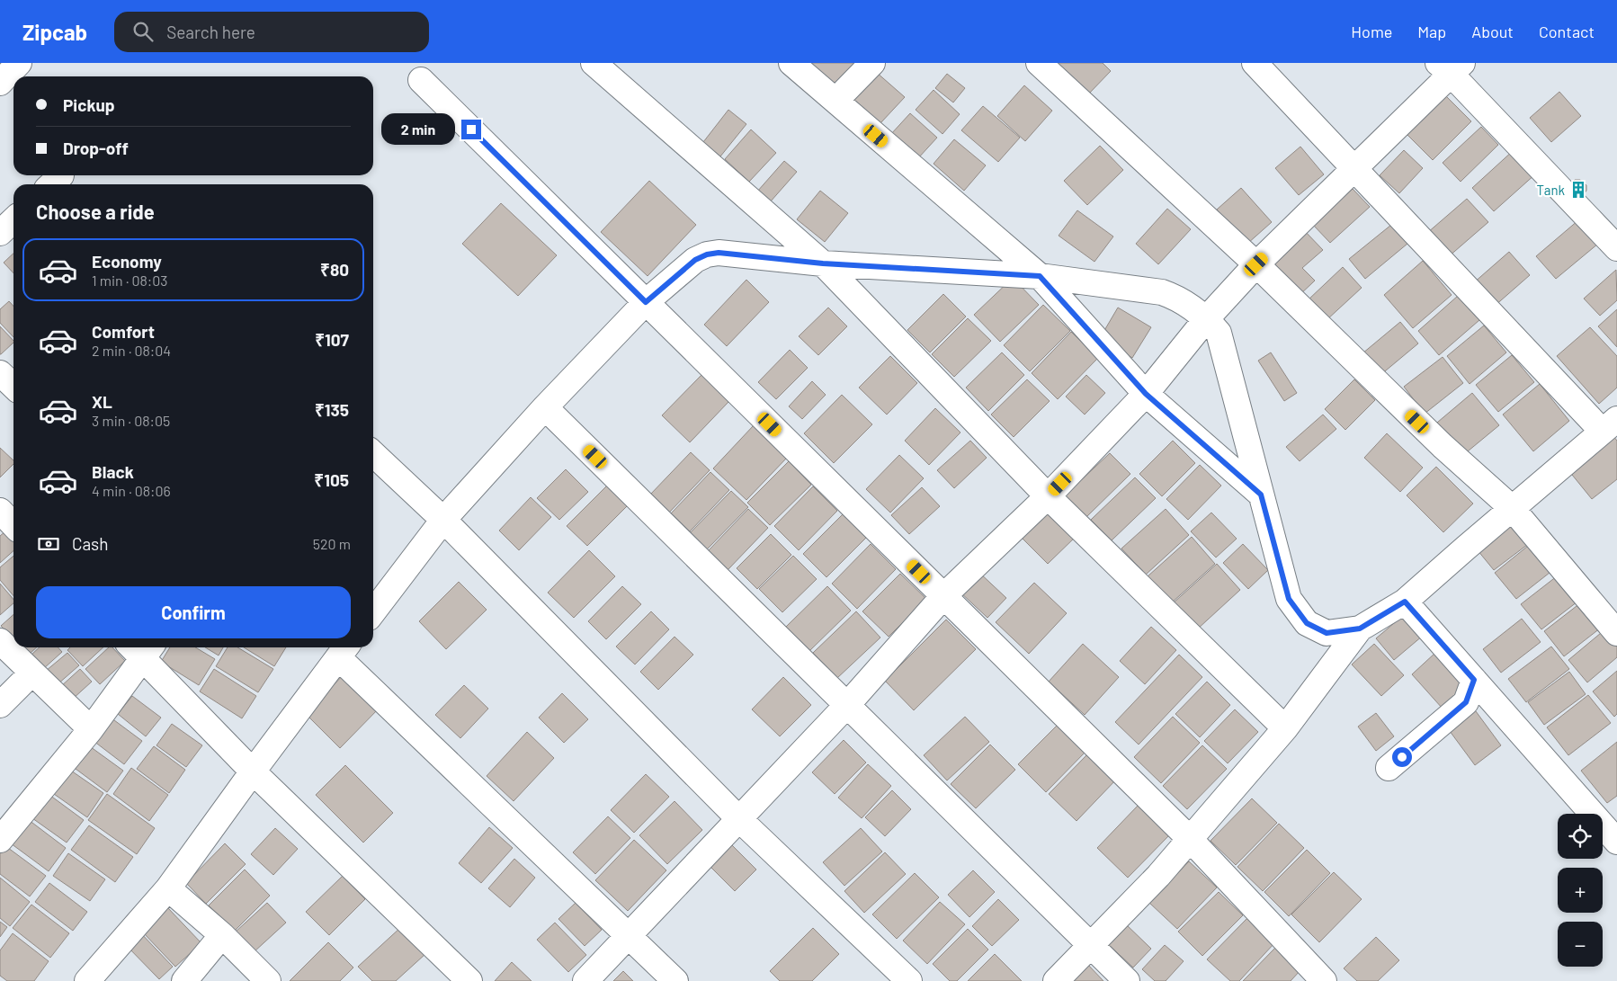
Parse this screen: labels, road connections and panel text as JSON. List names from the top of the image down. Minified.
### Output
{"places":{"building":["Tank"]},"page":{"header":"Zipcab","search":"Search here","nav":["Home","Map","About","Contact"],"banner":["Pickup","Drop-off"],"bubble":"2 min","heading":"Choose a ride","list":[{"name":"Economy","note":"1 min · 08:03","value":"₹80"},{"name":"Comfort","note":"2 min · 08:04","value":"₹107"},{"name":"XL","note":"3 min · 08:05","value":"₹135"},{"name":"Black","note":"4 min · 08:06","value":"₹105"}],"pay":["Cash","520 m"],"buttons":"Confirm","map_buttons":["+","−"]}}
